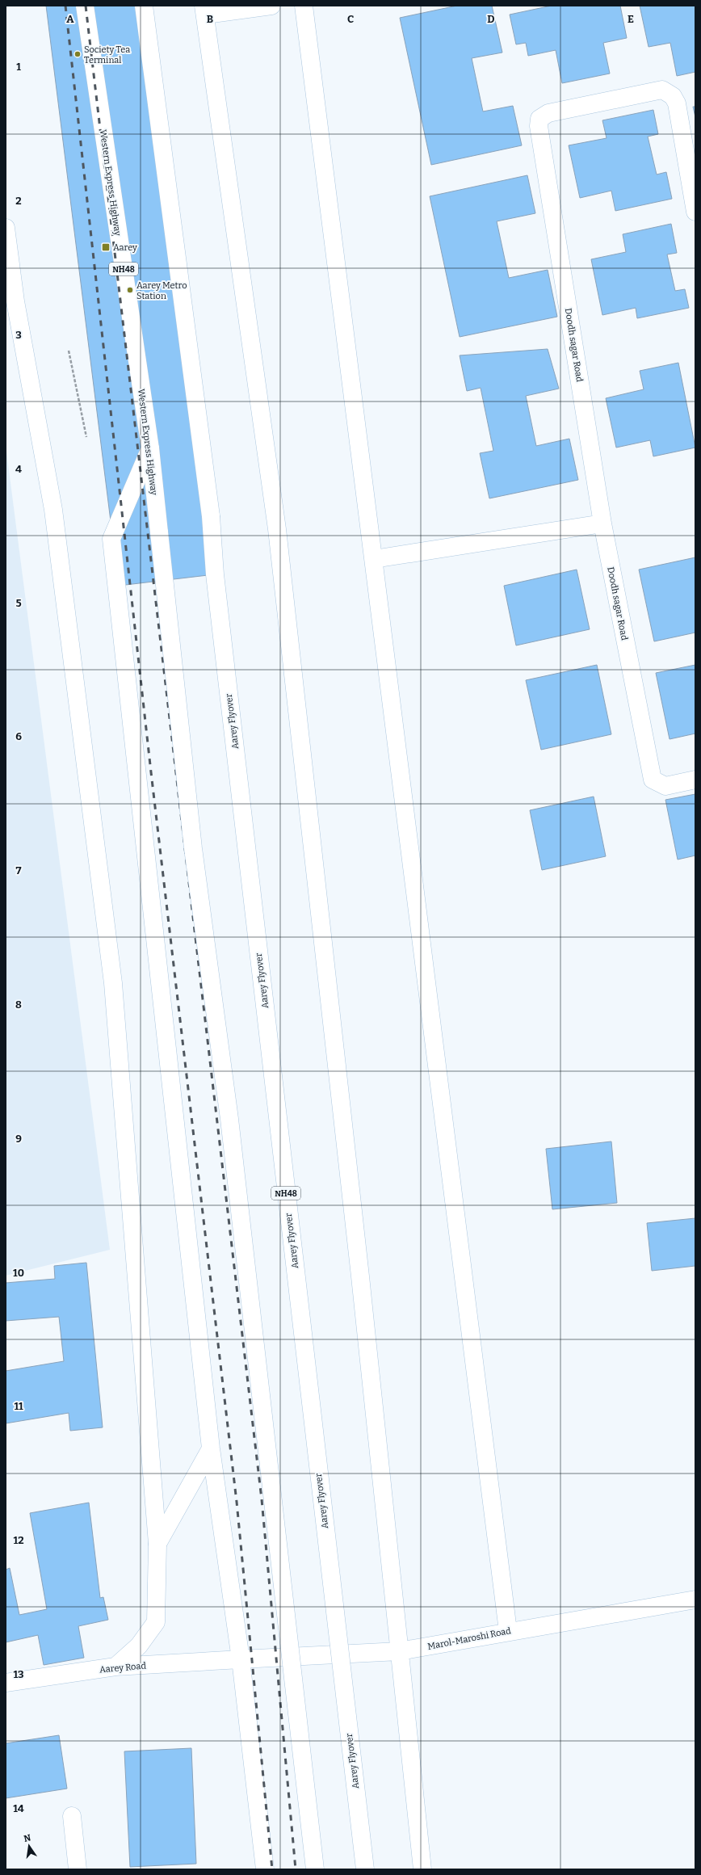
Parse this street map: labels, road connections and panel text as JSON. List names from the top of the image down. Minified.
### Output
{"streets":{"main road":["Western Express Highway","NH48","Doodh sagar Road","Aarey Flyover","Marol-Maroshi Road","Aarey Road"]},"crossings":[["Marol-Maroshi Road","Aarey Road"]],"places":{"other":["Society Tea Terminal","Aarey Metro Station"],"transit":["Aarey"]},"north":"top","grid":{"columns":["A","B","C","D","E"],"rows":["1","2","3","4","5","6","7","8","9","10","11","12","13","14"]}}
